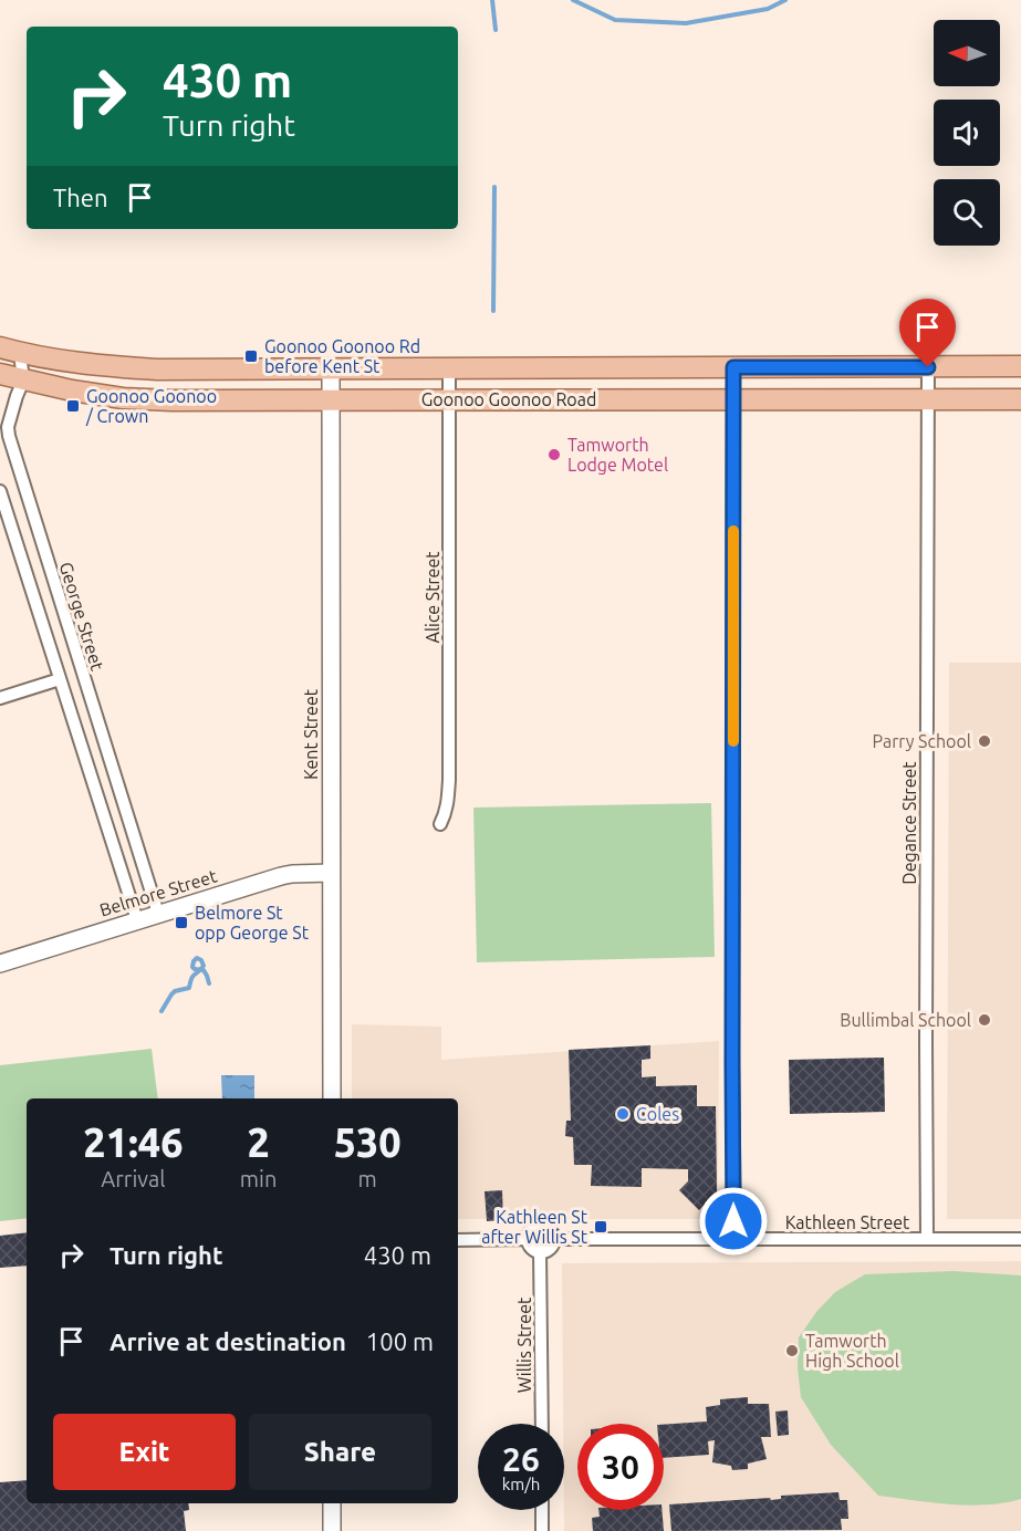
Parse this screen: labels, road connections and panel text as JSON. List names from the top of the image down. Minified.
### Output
{"streets":{"main road":["Goonoo Goonoo Road"],"street":["Alice Street","George Street","Kent Street","Degance Street","Belmore Street","Kathleen Street","Willis Street"]},"crossings":[["Goonoo Goonoo Road","Alice Street"],["Goonoo Goonoo Road","George Street"],["Goonoo Goonoo Road","Kent Street"],["Goonoo Goonoo Road","Degance Street"],["George Street","Belmore Street"],["Kent Street","Belmore Street"],["Degance Street","Kathleen Street"],["Kathleen Street","Willis Street"]],"places":{"transit":["Goonoo Goonoo Rd before Kent St","Goonoo Goonoo / Crown","Belmore St opp George St","Kathleen St after Willis St"],"other":["Tamworth Lodge Motel","Parry School","Bullimbal School","Coles","Tamworth High School"]},"north":"left","page":{"turn":["430 m","Turn right"],"then":"Then","eta":["21:46","Arrival","2","min","530","m"],"list":[{"name":"Turn right","value":"430 m"},{"name":"Arrive at destination","value":"100 m"}],"buttons":["Exit","Share"],"speed":"26 km/h","limit":"30"}}
